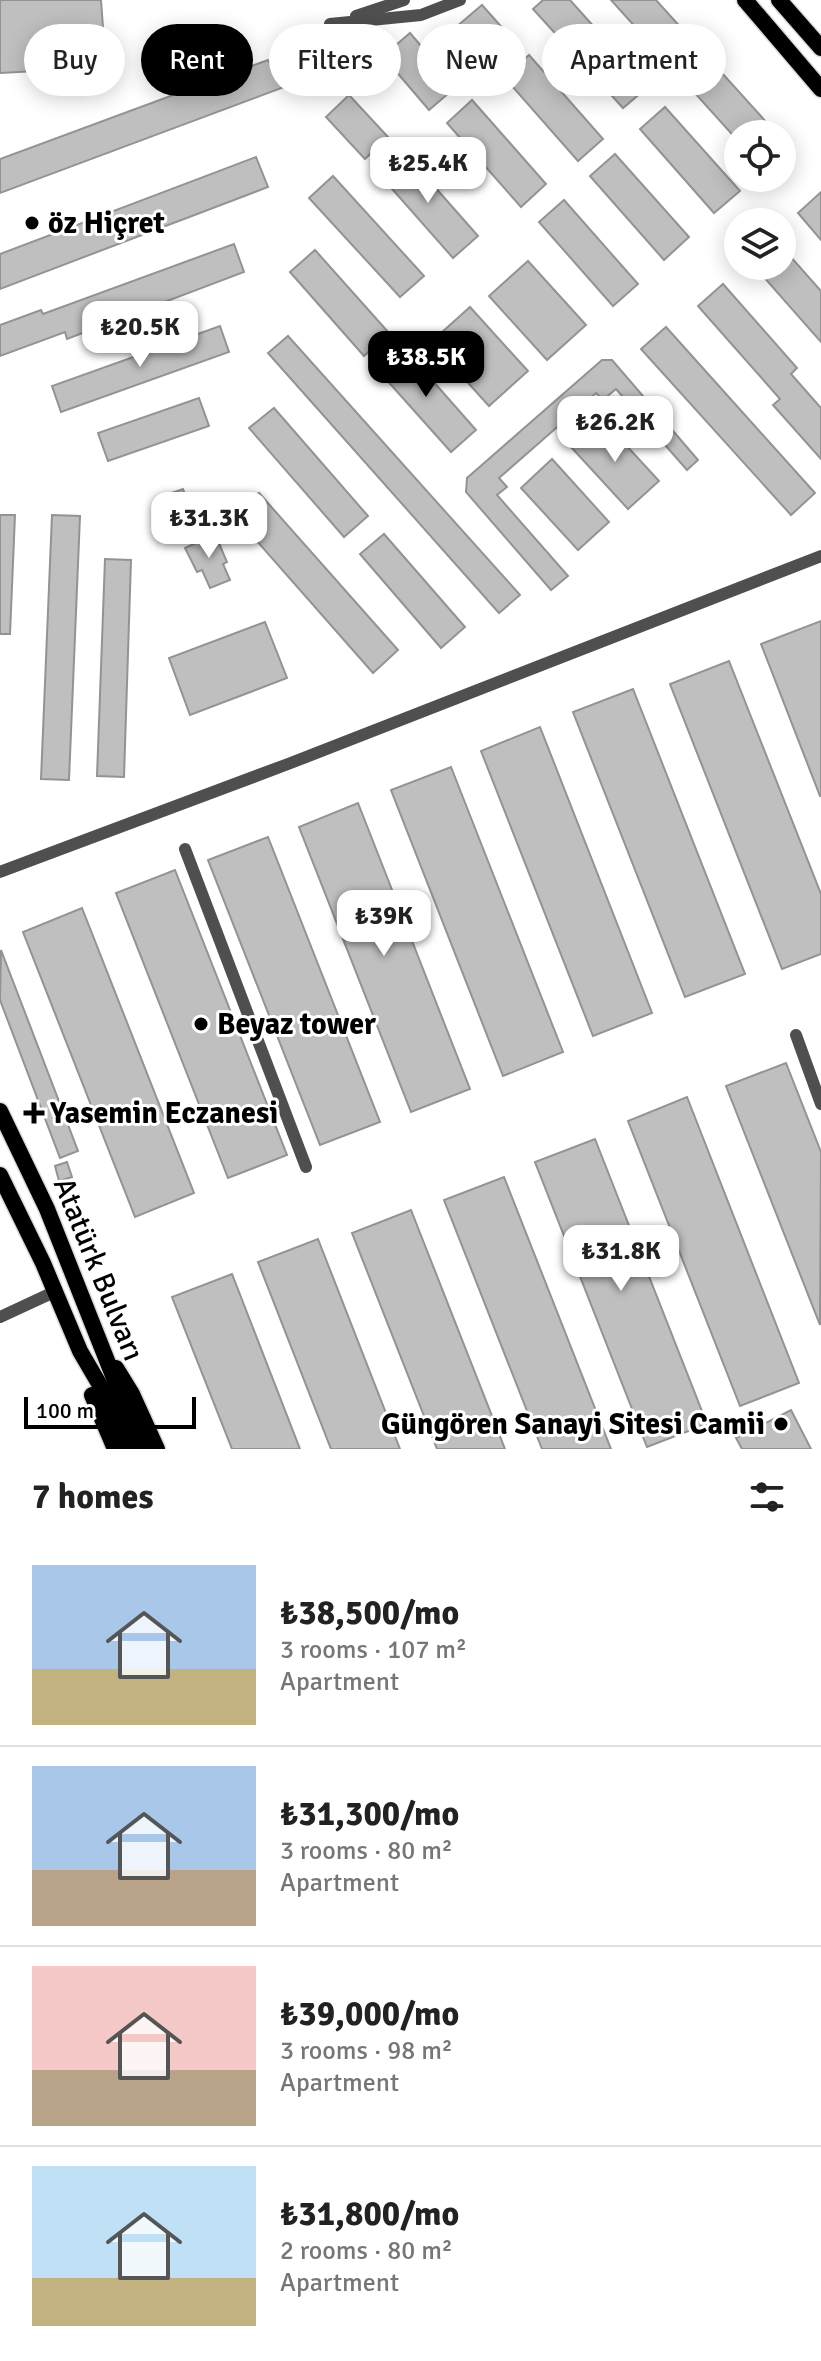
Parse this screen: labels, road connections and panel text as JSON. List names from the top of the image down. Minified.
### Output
{"streets":{"main road":["Atatürk Bulvarı"]},"places":{"other":["öz Hiçret","Beyaz tower","Güngören Sanayi Sitesi Camii"],"health":["Yasemin Eczanesi"]},"scale_bar":"100 m","page":{"chip":["Buy","Rent","Filters","New","Apartment"],"price":["₺25.4K","₺20.5K","₺38.5K","₺26.2K","₺31.3K","₺39K","₺31.8K"],"scale":"100 m","heading":"7 homes","list":[{"name":"₺38,500/mo","note":"3 rooms · 107 m² · Apartment"},{"name":"₺31,300/mo","note":"3 rooms · 80 m² · Apartment"},{"name":"₺39,000/mo","note":"3 rooms · 98 m² · Apartment"},{"name":"₺31,800/mo","note":"2 rooms · 80 m² · Apartment"}]}}
